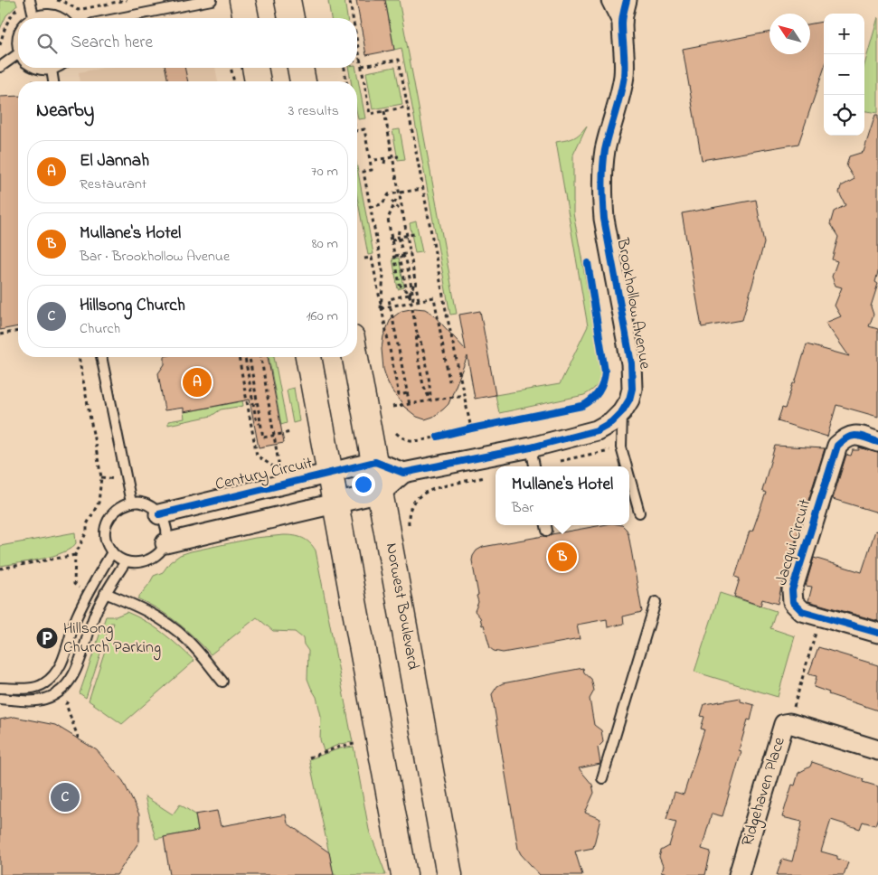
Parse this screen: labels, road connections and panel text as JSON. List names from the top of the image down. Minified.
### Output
{"streets":{"main road":["Norwest Boulevard"],"street":["Brookhollow Avenue","Century Circuit","Jacqui Circuit","Ridgehaven Place"]},"crossings":[["Century Circuit","Norwest Boulevard"]],"places":{"parking":["Hillsong Church Parking"]},"north":"top left","page":{"map_buttons":["+","−"],"search":"Search here","heading":["Nearby","3 results"],"list":[{"mark":"A","name":"El Jannah","note":"Restaurant","value":"70 m"},{"mark":"B","name":"Mullane's Hotel","note":"Bar · Brookhollow Avenue","value":"80 m"},{"mark":"C","name":"Hillsong Church","note":"Church","value":"160 m"}],"pins":["A","B","C"],"popup":["Mullane's Hotel","Bar"]}}
